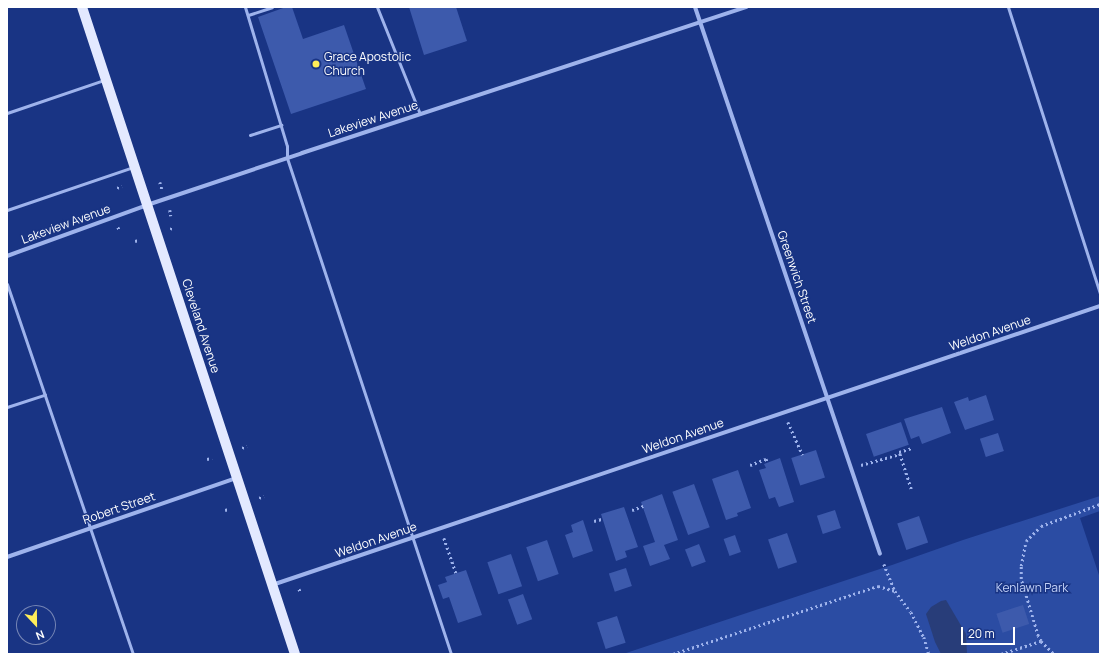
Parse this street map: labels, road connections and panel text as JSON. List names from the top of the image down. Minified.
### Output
{"streets":{"main road":["Cleveland Avenue"],"street":["Lakeview Avenue","Greenwich Street","Weldon Avenue","Robert Street"]},"crossings":[["Lakeview Avenue","Greenwich Street"],["Lakeview Avenue","Cleveland Avenue"],["Greenwich Street","Weldon Avenue"],["Cleveland Avenue","Weldon Avenue"],["Cleveland Avenue","Robert Street"]],"parks":["Kenlawn Park"],"places":["Grace Apostolic Church"],"scale_bar":"20 m","north":"bottom"}
